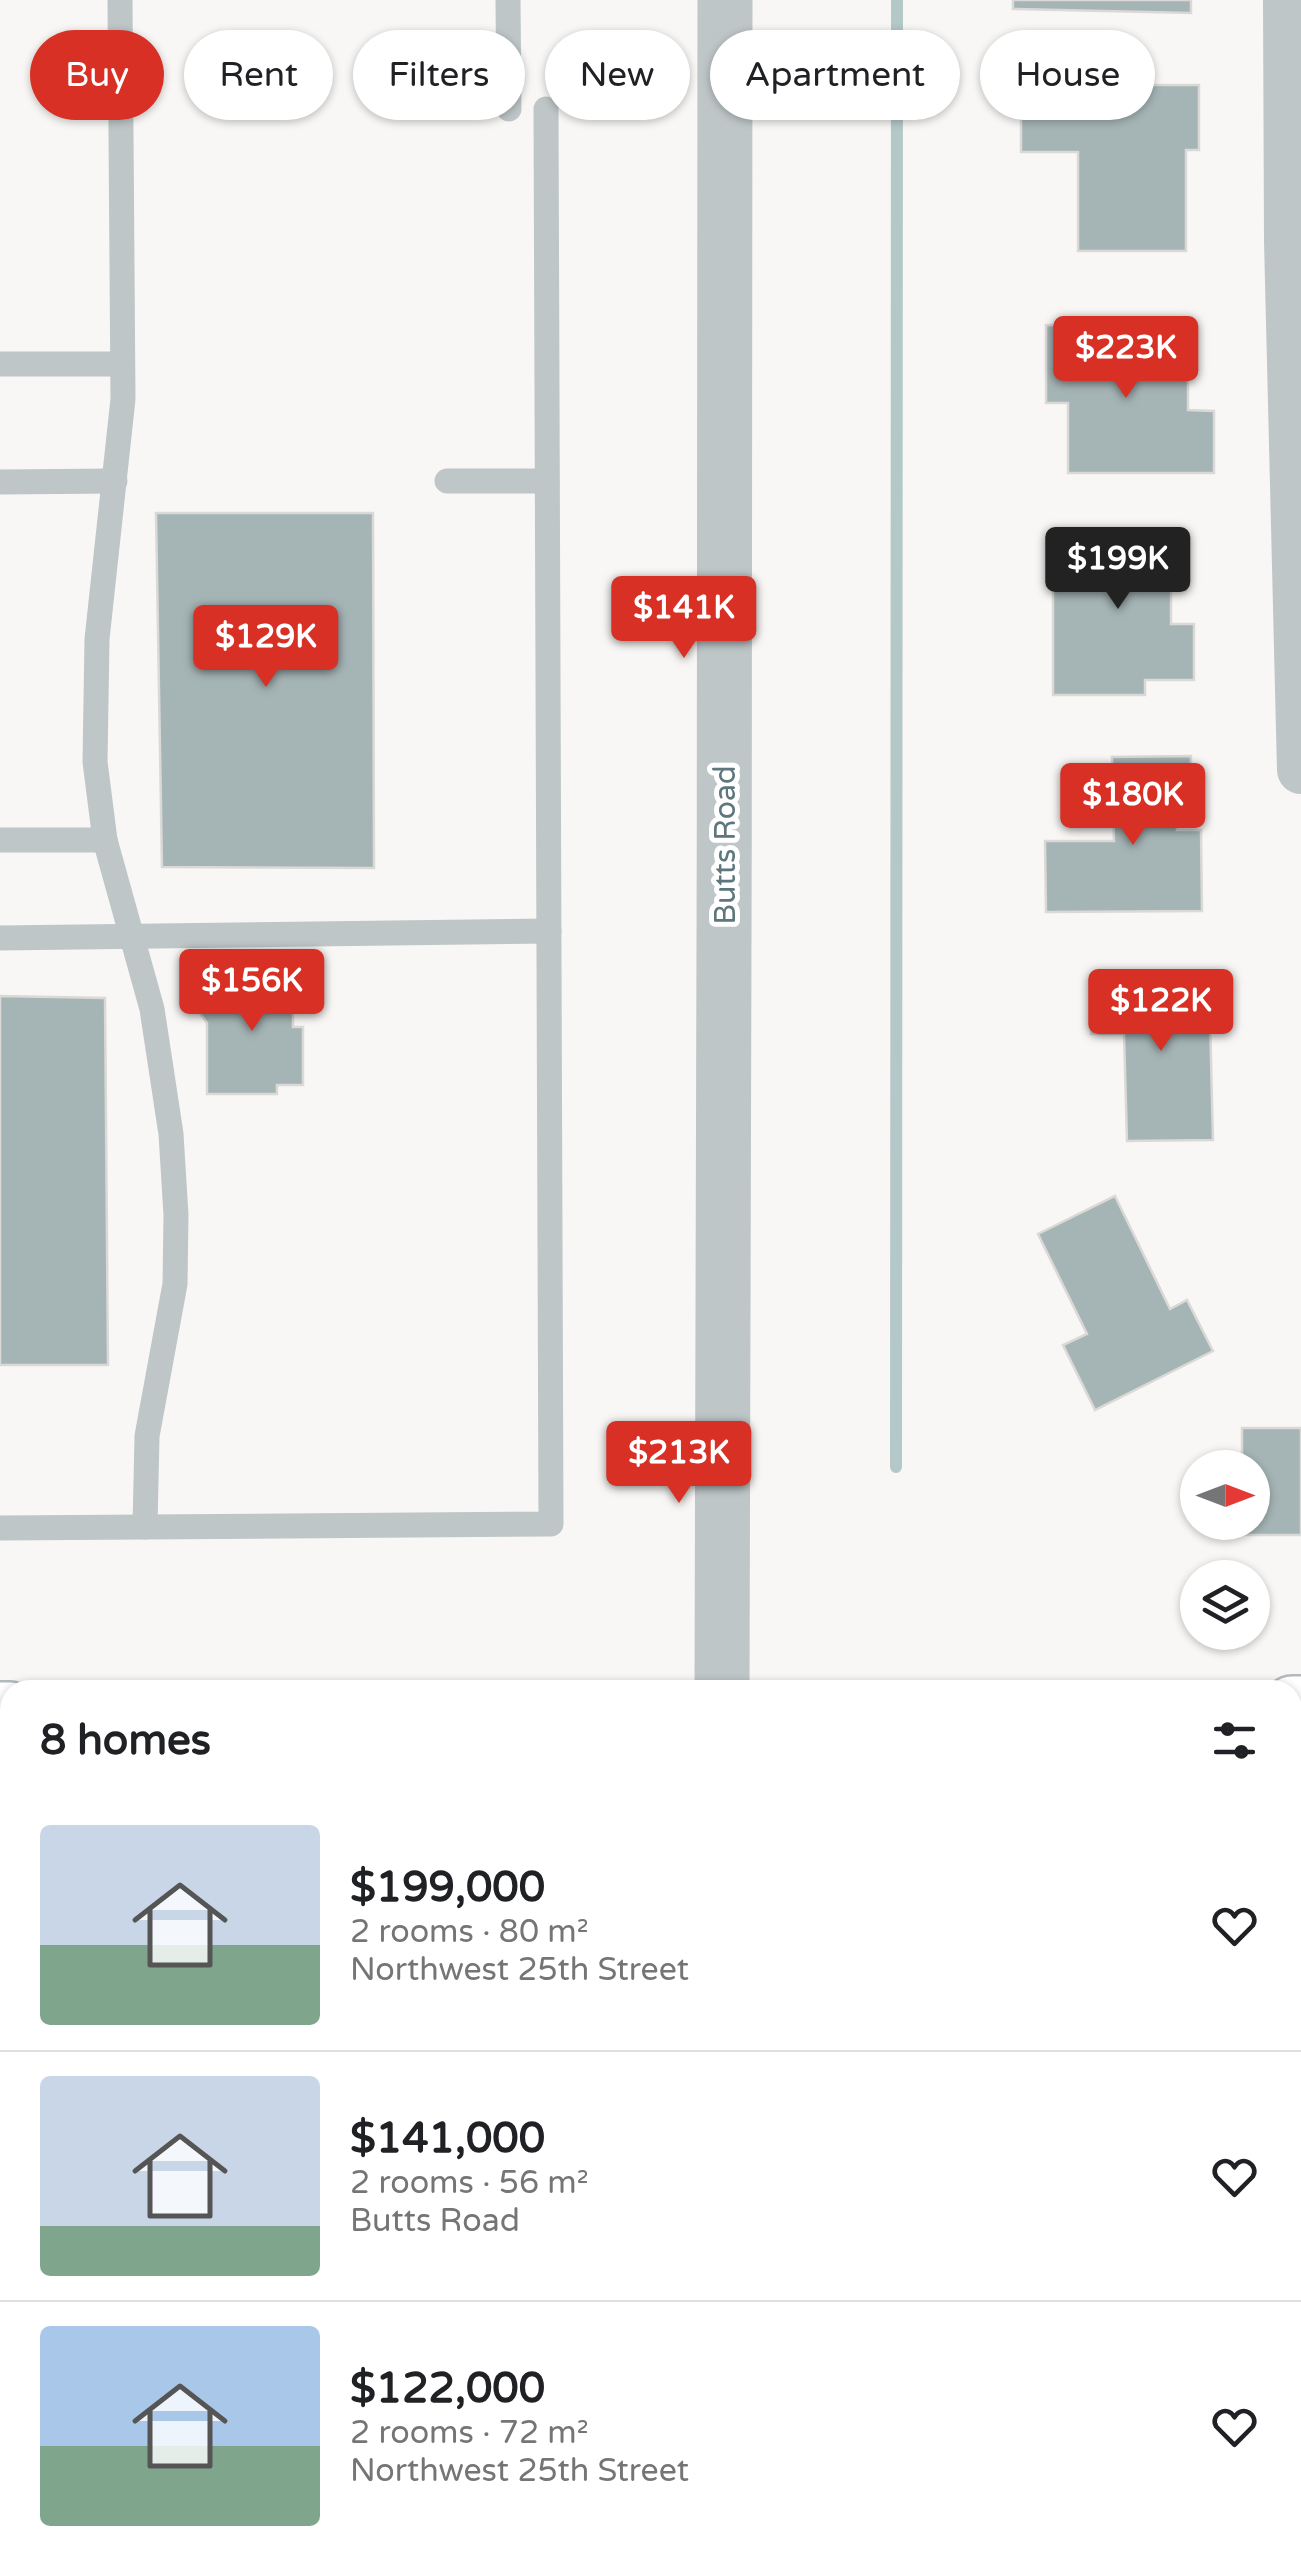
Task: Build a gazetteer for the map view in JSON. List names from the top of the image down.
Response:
{
  "streets": {
    "street": ["Butts Road"]
  },
  "north": "right",
  "page": {
    "chip": [
      "Buy",
      "Rent",
      "Filters",
      "New",
      "Apartment",
      "House"
    ],
    "price": [
      "$223K",
      "$199K",
      "$141K",
      "$129K",
      "$180K",
      "$156K",
      "$122K",
      "$213K"
    ],
    "heading": "8 homes",
    "list": [
      {
        "name": "$199,000",
        "note": "2 rooms · 80 m² · Northwest 25th Street"
      },
      {
        "name": "$141,000",
        "note": "2 rooms · 56 m² · Butts Road"
      },
      {
        "name": "$122,000",
        "note": "2 rooms · 72 m² · Northwest 25th Street"
      }
    ]
  }
}
